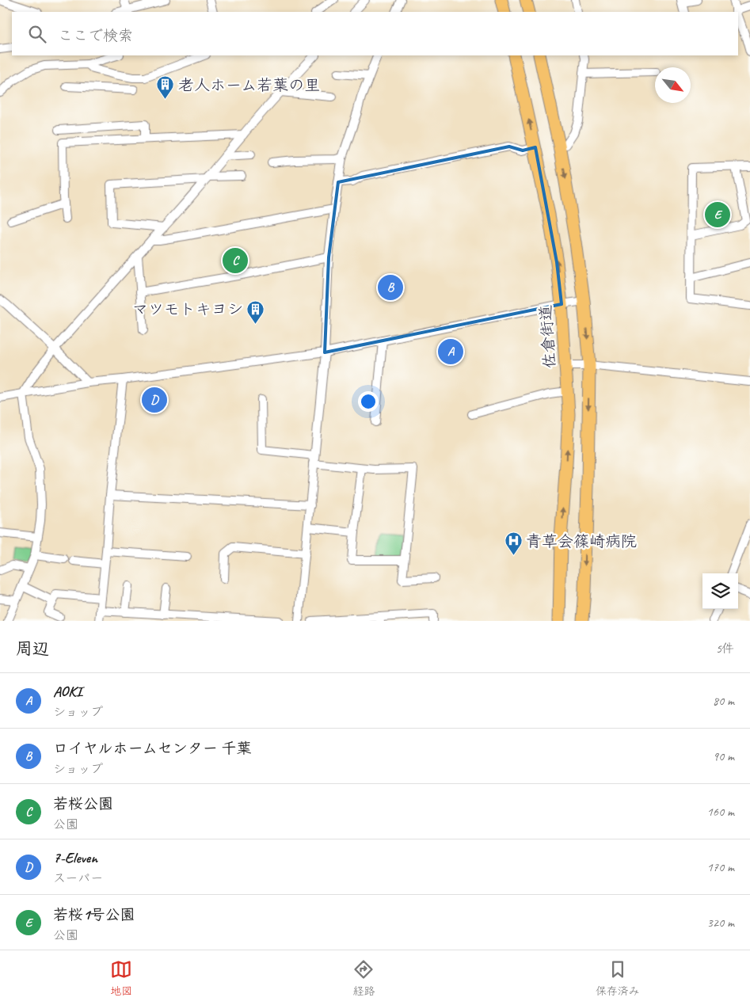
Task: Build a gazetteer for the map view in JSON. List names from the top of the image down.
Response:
{
  "streets": {
    "highway": ["佐倉街道"]
  },
  "places": {
    "building": ["老人ホーム若葉の里", "マツモトキヨシ"],
    "hospital": ["青草会篠崎病院"]
  },
  "north": "bottom right",
  "page": {
    "search": "ここで検索",
    "pins": [
      "E",
      "C",
      "B",
      "A",
      "D"
    ],
    "heading": ["周辺", "5件"],
    "list": [
      {
        "mark": "A",
        "name": "AOKI",
        "note": "ショップ",
        "value": "80 m"
      },
      {
        "mark": "B",
        "name": "ロイヤルホームセンター 千葉",
        "note": "ショップ",
        "value": "90 m"
      },
      {
        "mark": "C",
        "name": "若桜公園",
        "note": "公園",
        "value": "160 m"
      },
      {
        "mark": "D",
        "name": "7-Eleven",
        "note": "スーパー",
        "value": "170 m"
      },
      {
        "mark": "E",
        "name": "若桜1号公園",
        "note": "公園",
        "value": "320 m"
      }
    ],
    "nav": ["地図", "経路", "保存済み"]
  }
}
